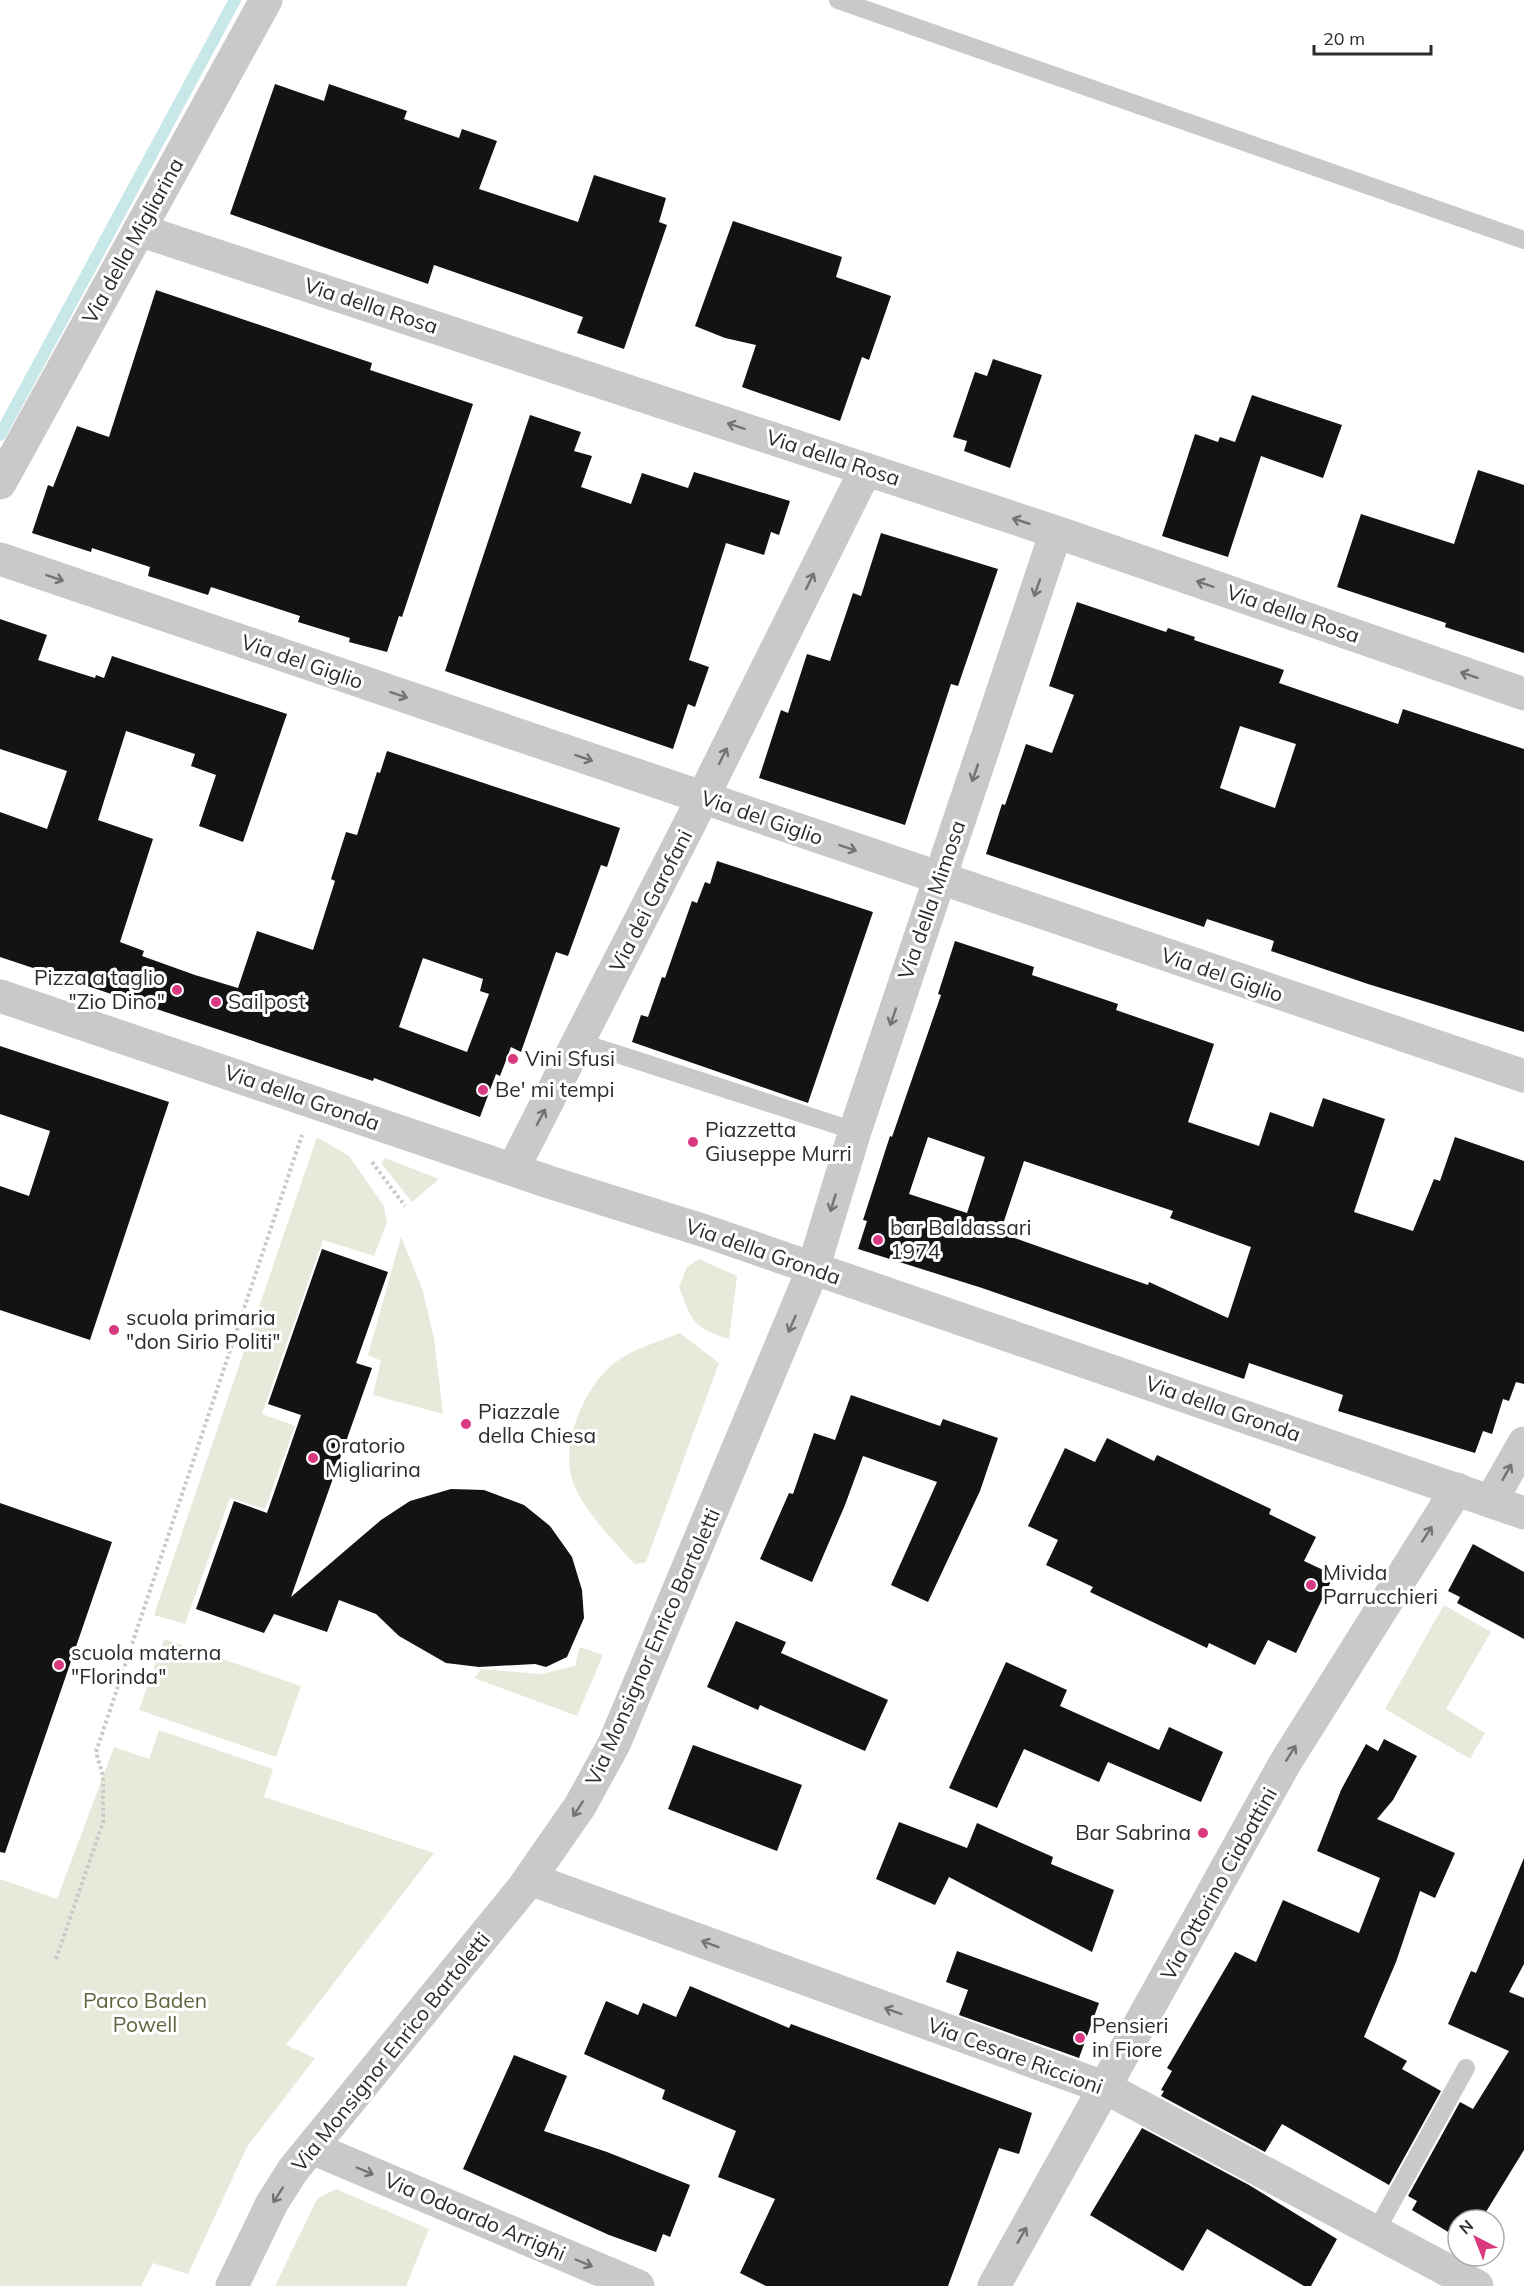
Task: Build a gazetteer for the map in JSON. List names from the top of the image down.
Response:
{
  "streets": {
    "street": [
      "Via della Migliarina",
      "Via della Rosa",
      "Via del Giglio",
      "Via della Mimosa",
      "Via dei Garofani",
      "Via della Gronda",
      "Via Monsignor Enrico Bartoletti",
      "Via Ottorino Ciabattini",
      "Via Cesare Riccioni",
      "Via Odoardo Arrighi"
    ]
  },
  "crossings": [
    ["Via della Migliarina", "Via della Rosa"],
    ["Via della Rosa", "Via della Mimosa"],
    ["Via della Rosa", "Via dei Garofani"],
    ["Via del Giglio", "Via della Mimosa"],
    ["Via del Giglio", "Via dei Garofani"],
    ["Via della Mimosa", "Via della Gronda"],
    ["Via della Mimosa", "Via Monsignor Enrico Bartoletti"],
    ["Via dei Garofani", "Via della Gronda"],
    ["Via della Gronda", "Via Monsignor Enrico Bartoletti"],
    ["Via della Gronda", "Via Ottorino Ciabattini"],
    ["Via Monsignor Enrico Bartoletti", "Via Cesare Riccioni"],
    ["Via Monsignor Enrico Bartoletti", "Via Odoardo Arrighi"],
    ["Via Ottorino Ciabattini", "Via Cesare Riccioni"]
  ],
  "one_way": [
    "Via della Rosa",
    "Via del Giglio",
    "Via della Mimosa",
    "Via dei Garofani",
    "Via Monsignor Enrico Bartoletti",
    "Via Ottorino Ciabattini",
    "Via Cesare Riccioni",
    "Via Odoardo Arrighi"
  ],
  "parks": ["Parco Baden Powell"],
  "places": [
    "Pizza a taglio \"Zio Dino\"",
    "Sailpost",
    "Vini Sfusi",
    "Be' mi tempi",
    "Piazzetta Giuseppe Murri",
    "bar Baldassari 1974",
    "scuola primaria \"don Sirio Politi\"",
    "Piazzale della Chiesa",
    "Oratorio Migliarina",
    "Mivida Parrucchieri",
    "scuola materna \"Florinda\"",
    "Bar Sabrina",
    "Pensieri in Fiore"
  ],
  "scale_bar": "20 m",
  "north": "top left"
}
